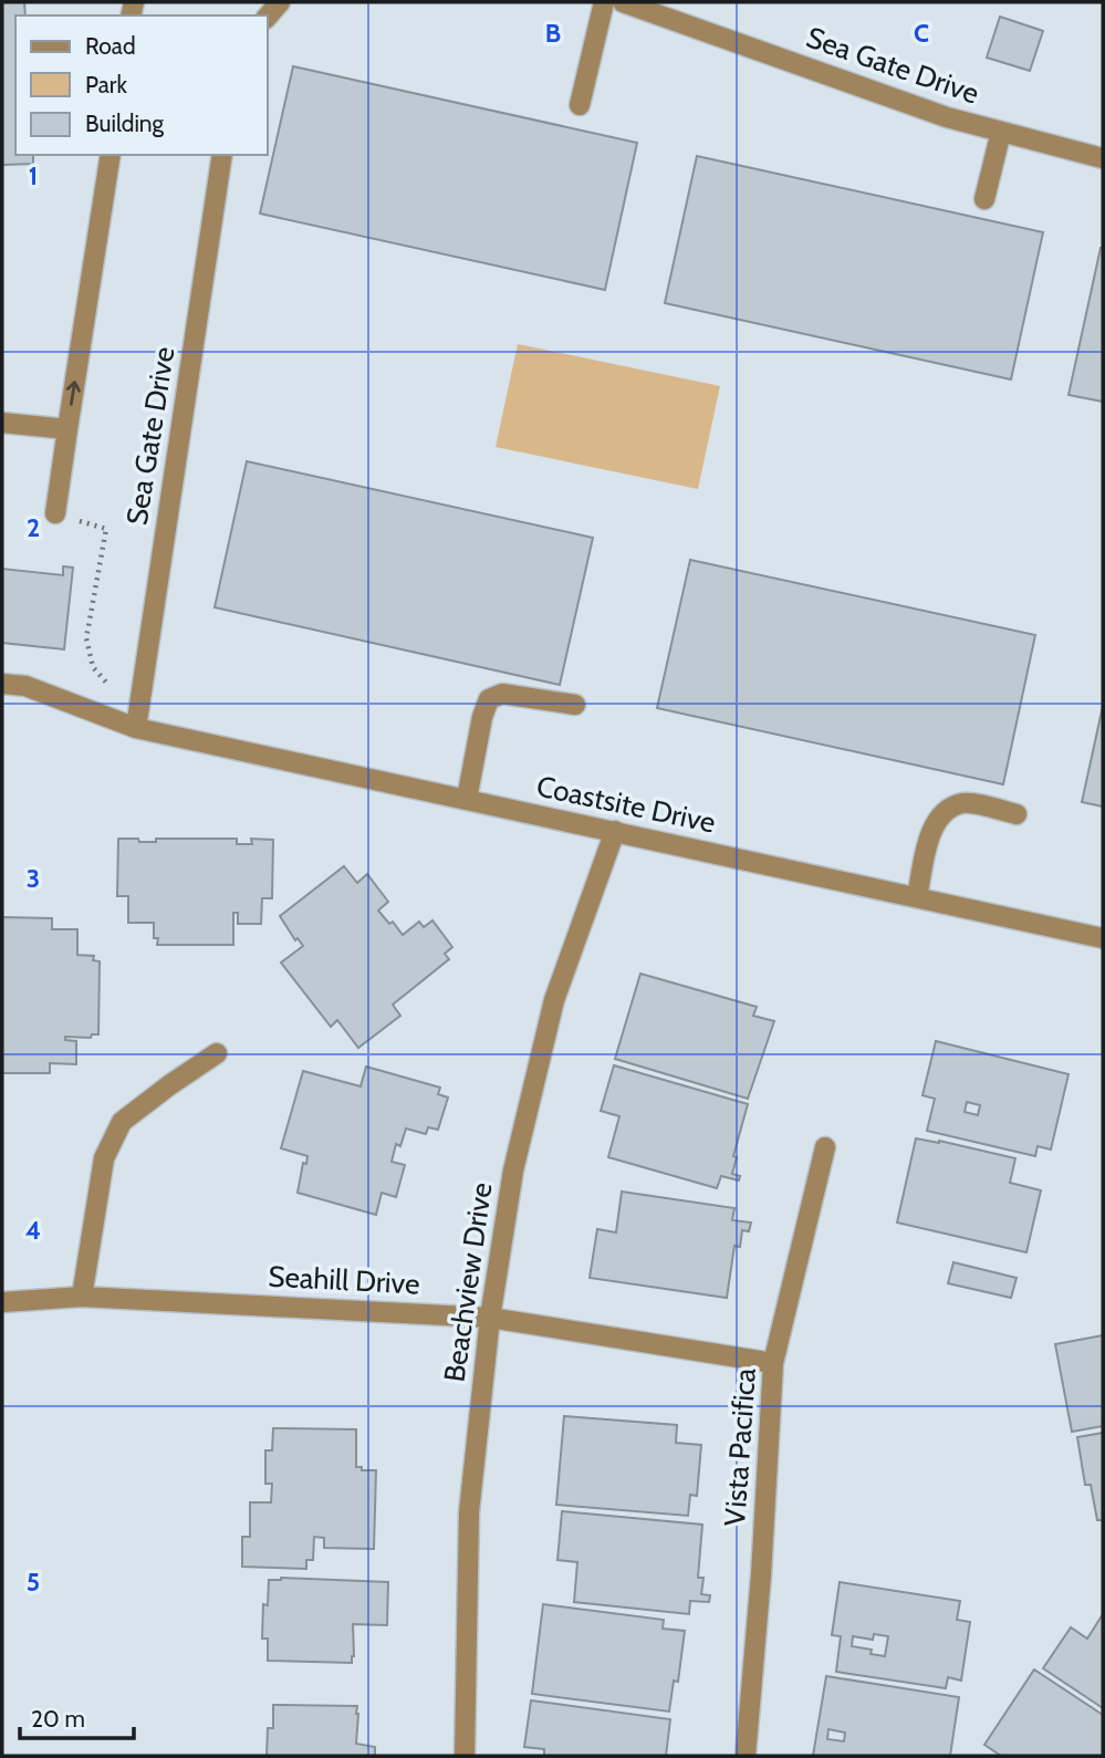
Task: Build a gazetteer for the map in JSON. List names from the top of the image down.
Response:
{
  "streets": {
    "street": [
      "Sea Gate Drive",
      "Coastsite Drive",
      "Seahill Drive",
      "Beachview Drive",
      "Vista Pacifica"
    ]
  },
  "crossings": [
    ["Sea Gate Drive", "Coastsite Drive"],
    ["Coastsite Drive", "Beachview Drive"],
    ["Seahill Drive", "Beachview Drive"],
    ["Seahill Drive", "Vista Pacifica"]
  ],
  "legend": ["Road", "Park", "Building"],
  "scale_bar": "20 m",
  "grid": {
    "columns": ["B", "C"],
    "rows": [
      "1",
      "2",
      "3",
      "4",
      "5"
    ]
  }
}
